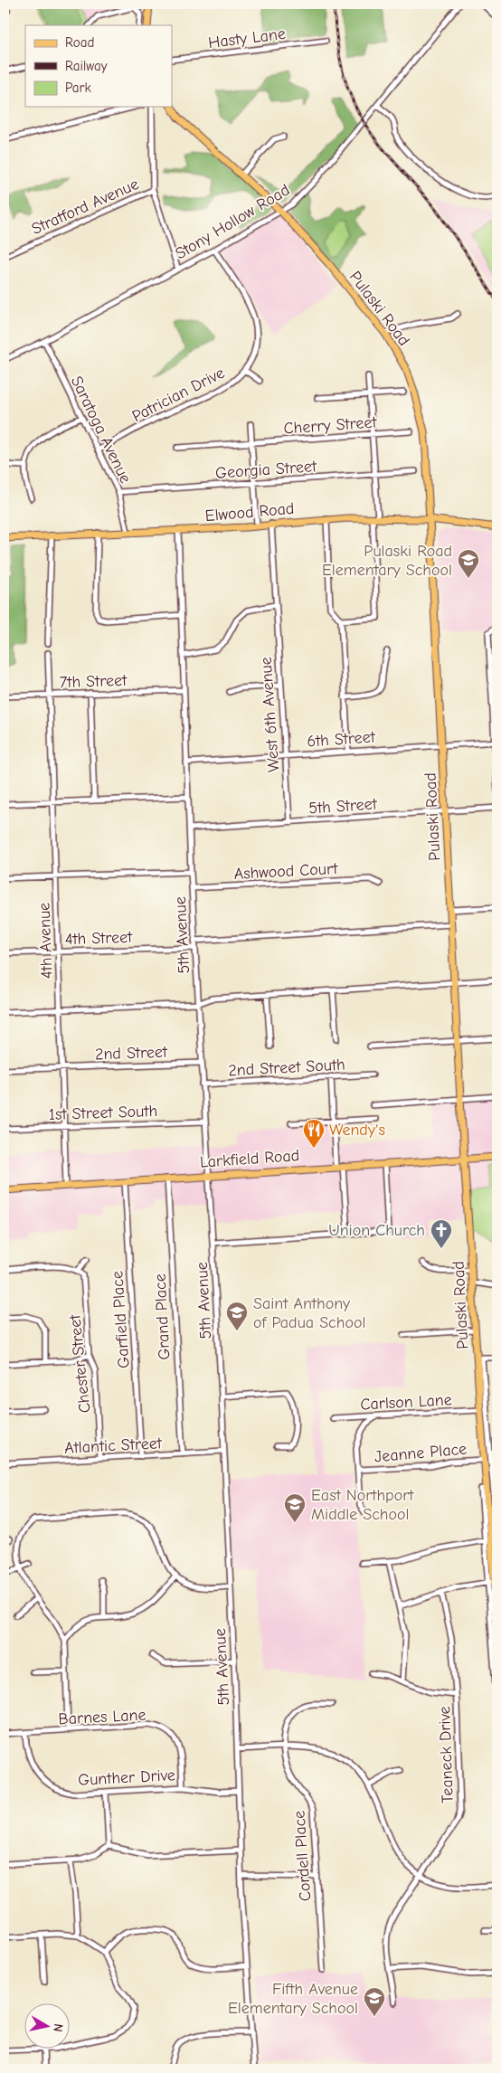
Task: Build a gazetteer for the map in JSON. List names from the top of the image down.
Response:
{
  "streets": {
    "main road": ["Pulaski Road", "Elwood Road", "Larkfield Road"],
    "street": [
      "Hasty Lane",
      "Stratford Avenue",
      "Stony Hollow Road",
      "Patrician Drive",
      "Cherry Street",
      "Saratoga Avenue",
      "Georgia Street",
      "7th Street",
      "West 6th Avenue",
      "6th Street",
      "5th Street",
      "Ashwood Court",
      "5th Avenue",
      "4th Street",
      "4th Avenue",
      "2nd Street",
      "2nd Street South",
      "1st Street South",
      "Grand Place",
      "Garfield Place",
      "Chester Street",
      "Carlson Lane",
      "Atlantic Street",
      "Jeanne Place",
      "Barnes Lane",
      "Teaneck Drive",
      "Gunther Drive",
      "Cordell Place"
    ]
  },
  "crossings": [
    ["Stony Hollow Road", "Pulaski Road"],
    ["Stony Hollow Road", "Patrician Drive"],
    ["Stony Hollow Road", "Saratoga Avenue"],
    ["Pulaski Road", "Elwood Road"],
    ["Pulaski Road", "6th Street"],
    ["Pulaski Road", "5th Street"],
    ["Pulaski Road", "Larkfield Road"],
    ["Pulaski Road", "Carlson Lane"],
    ["Pulaski Road", "Jeanne Place"],
    ["Patrician Drive", "Saratoga Avenue"],
    ["Saratoga Avenue", "Georgia Street"],
    ["Saratoga Avenue", "Elwood Road"],
    ["Elwood Road", "West 6th Avenue"],
    ["Elwood Road", "5th Avenue"],
    ["7th Street", "5th Avenue"],
    ["7th Street", "4th Avenue"],
    ["West 6th Avenue", "6th Street"],
    ["West 6th Avenue", "5th Street"],
    ["6th Street", "5th Avenue"],
    ["5th Street", "5th Avenue"],
    ["Ashwood Court", "5th Avenue"],
    ["5th Avenue", "4th Street"],
    ["5th Avenue", "2nd Street"],
    ["5th Avenue", "2nd Street South"],
    ["5th Avenue", "1st Street South"],
    ["5th Avenue", "Larkfield Road"],
    ["5th Avenue", "Atlantic Street"],
    ["5th Avenue", "Gunther Drive"],
    ["4th Street", "4th Avenue"],
    ["4th Avenue", "2nd Street"],
    ["4th Avenue", "1st Street South"],
    ["4th Avenue", "Larkfield Road"],
    ["Larkfield Road", "Grand Place"],
    ["Larkfield Road", "Garfield Place"],
    ["Grand Place", "Atlantic Street"],
    ["Garfield Place", "Atlantic Street"],
    ["Chester Street", "Atlantic Street"],
    ["Barnes Lane", "Gunther Drive"]
  ],
  "places": {
    "school or university": [
      "Pulaski Road Elementary School",
      "Saint Anthony of Padua School",
      "East Northport Middle School",
      "Fifth Avenue Elementary School"
    ],
    "restaurant": ["Wendy's"],
    "church": ["Union Church"]
  },
  "legend": ["Road", "Railway", "Park"],
  "north": "right"
}
